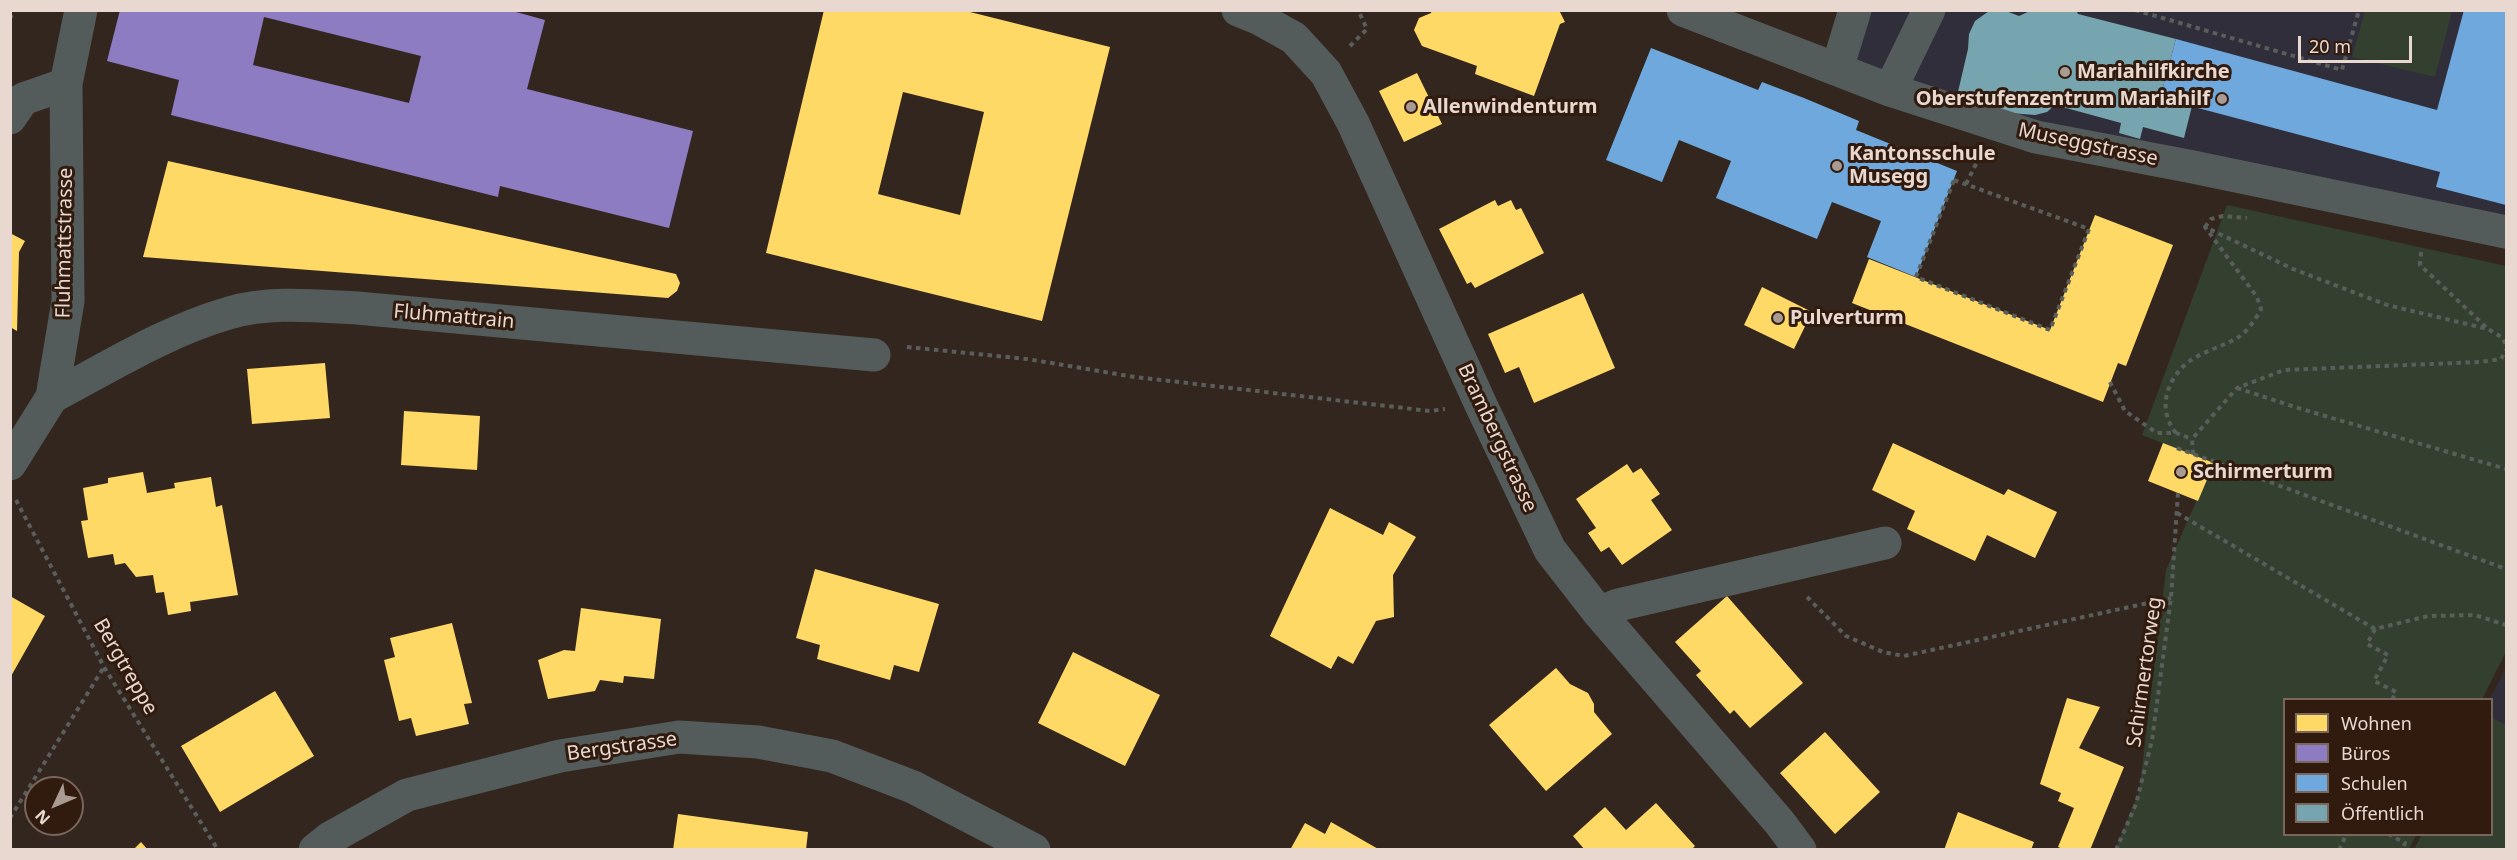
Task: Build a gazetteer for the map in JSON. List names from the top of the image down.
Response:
{
  "streets": {
    "street": [
      "Museggstrasse",
      "Fluhmattstrasse",
      "Fluhmattrain",
      "Brambergstrasse",
      "Bergstrasse"
    ],
    "path": ["Bergtreppe", "Schirmertorweg"]
  },
  "crossings": [
    ["Fluhmattstrasse", "Fluhmattrain"],
    ["Fluhmattstrasse", "Bergtreppe"]
  ],
  "places": [
    "Mariahilfkirche",
    "Oberstufenzentrum Mariahilf",
    "Allenwindenturm",
    "Kantonsschule Musegg",
    "Pulverturm",
    "Schirmerturm"
  ],
  "legend": [
    "Wohnen",
    "Büros",
    "Schulen",
    "Öffentlich"
  ],
  "scale_bar": "20 m",
  "north": "bottom left"
}
